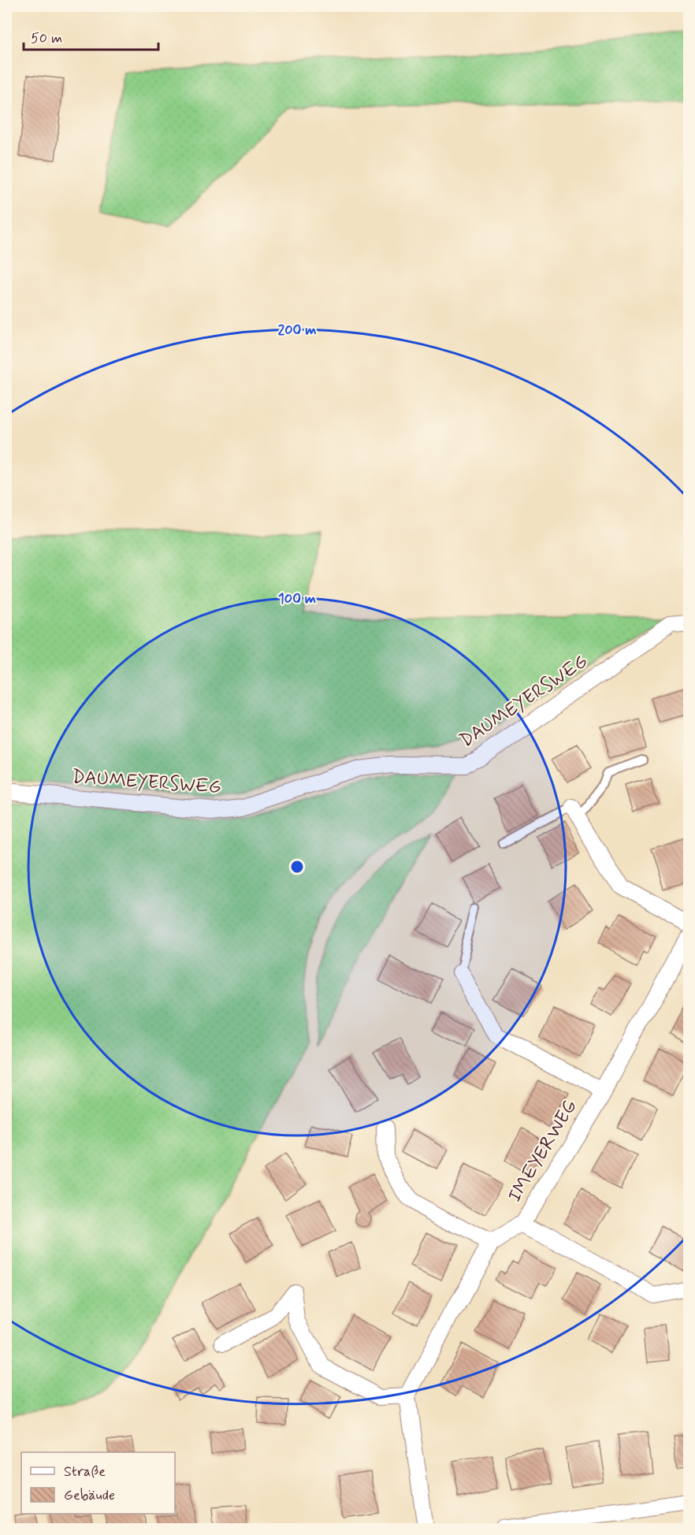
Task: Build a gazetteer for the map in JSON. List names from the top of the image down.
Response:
{
  "streets": {
    "street": ["DAUMEYERSWEG", "IMEYERWEG"]
  },
  "legend": ["Straße", "Gebäude"],
  "scale_bar": "50 m",
  "rings": ["200 m", "100 m"]
}
